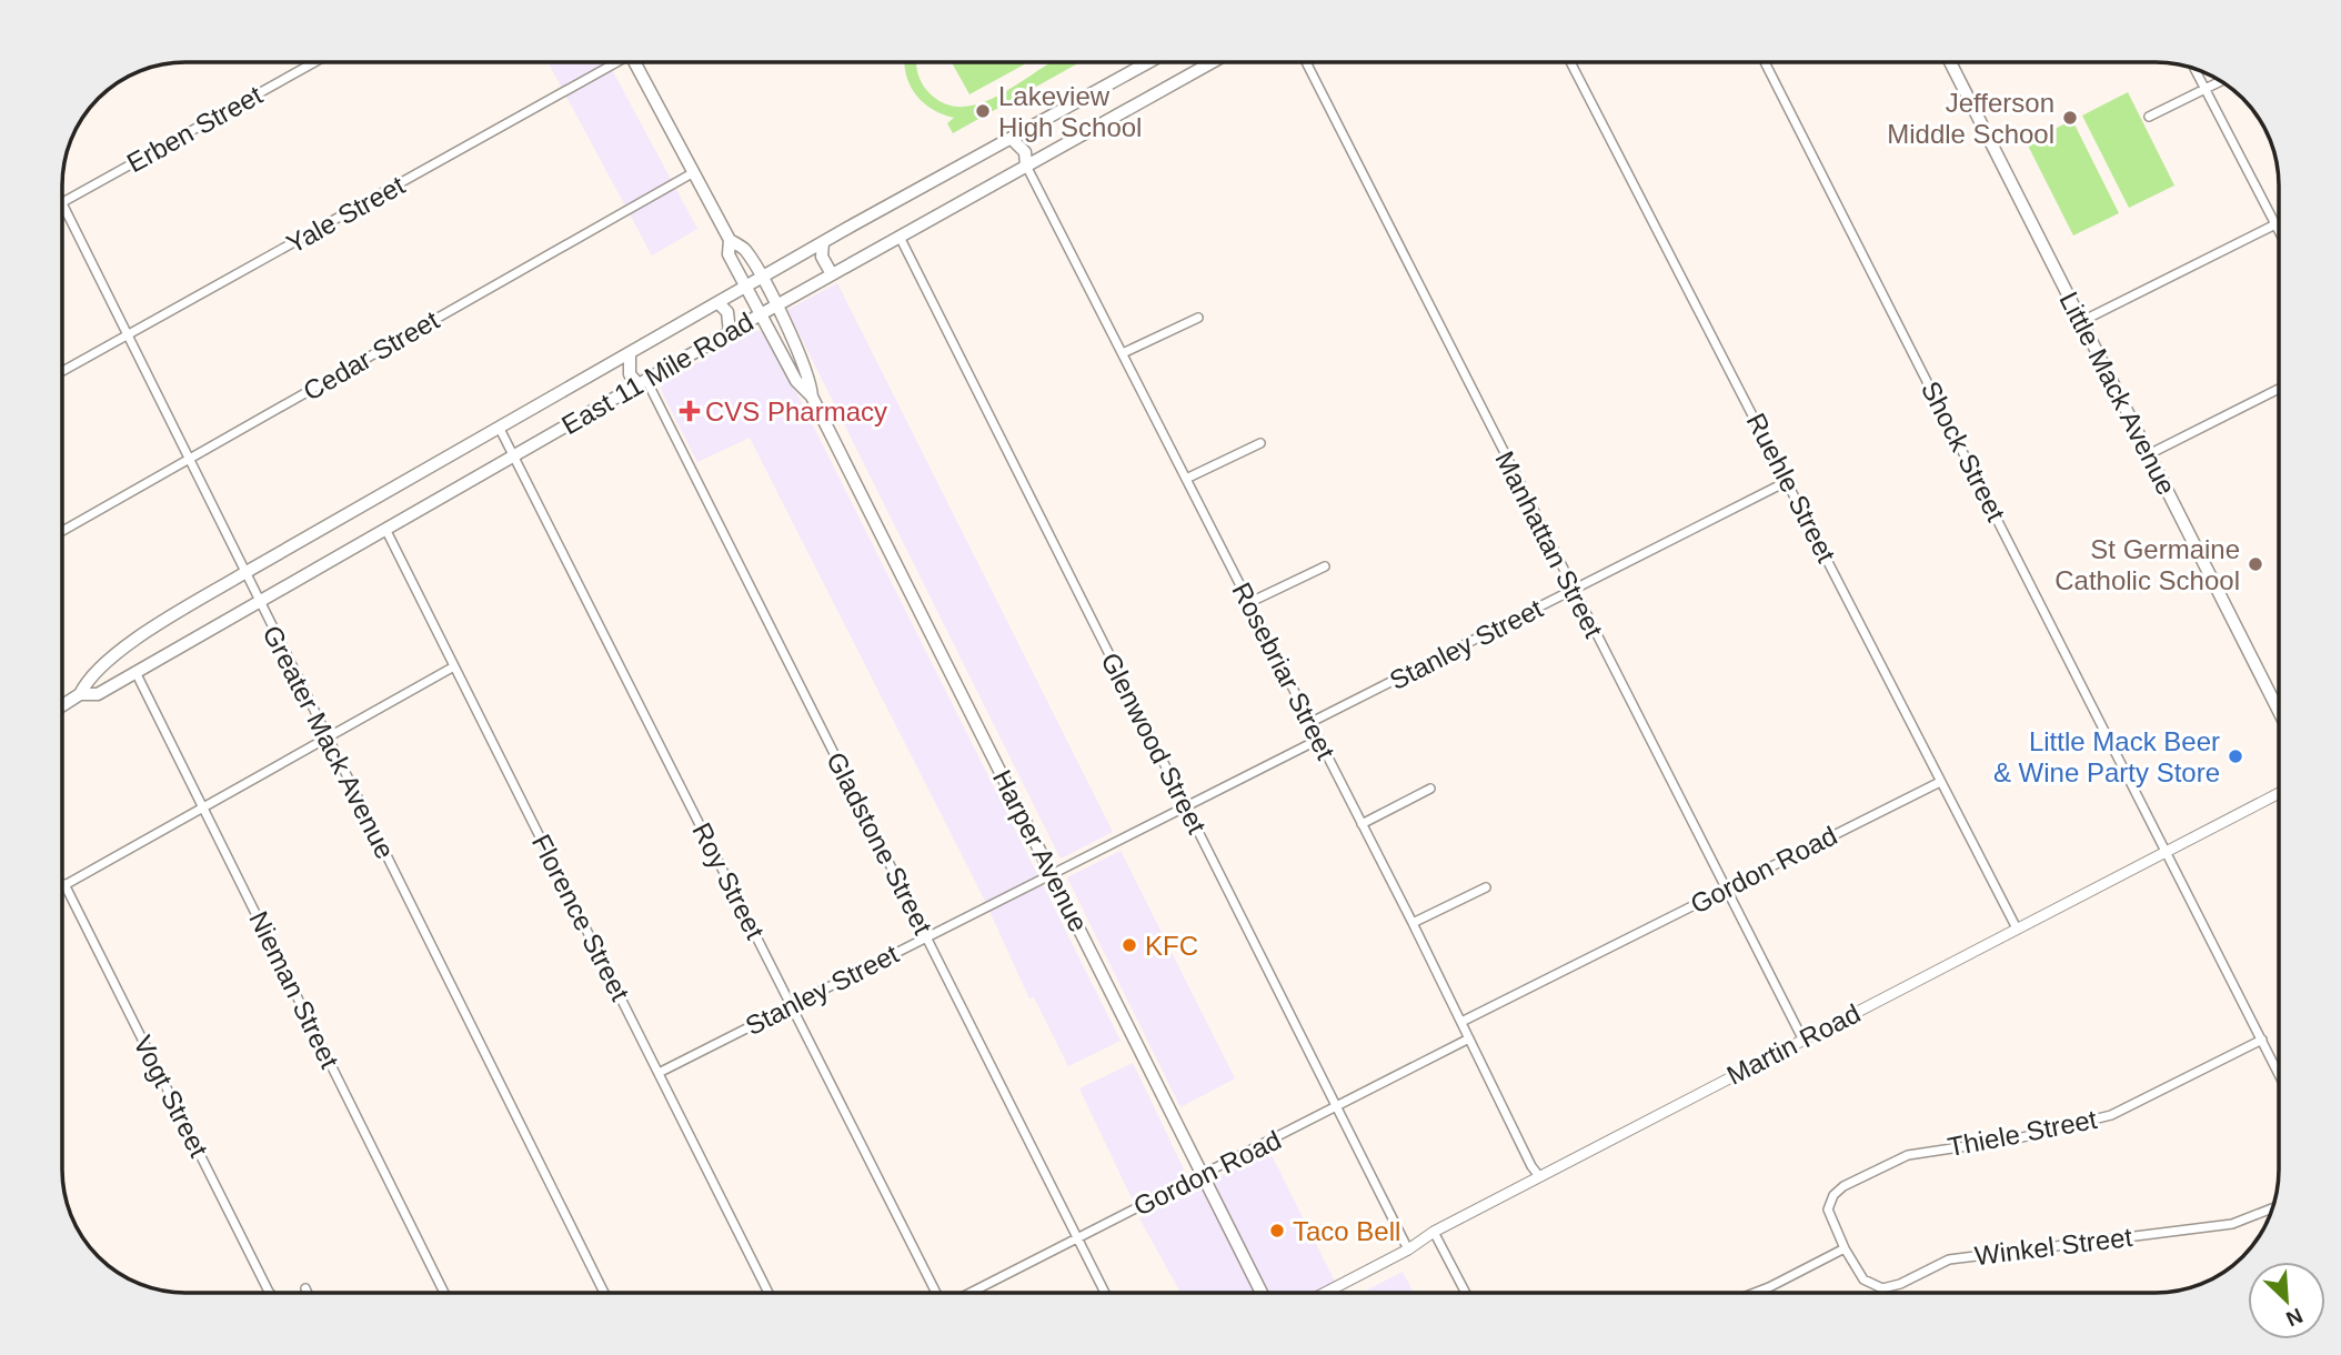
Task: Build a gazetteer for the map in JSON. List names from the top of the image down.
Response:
{
  "streets": {
    "main road": ["East 11 Mile Road", "Little Mack Avenue", "Harper Avenue"],
    "street": [
      "Erben Street",
      "Yale Street",
      "Cedar Street",
      "Shock Street",
      "Ruehle Street",
      "Manhattan Street",
      "Stanley Street",
      "Rosebriar Street",
      "Greater Mack Avenue",
      "Glenwood Street",
      "Gladstone Street",
      "Gordon Road",
      "Roy Street",
      "Florence Street",
      "Nieman Street",
      "Martin Road",
      "Vogt Street",
      "Thiele Street",
      "Winkel Street"
    ]
  },
  "crossings": [
    ["Yale Street", "Greater Mack Avenue"],
    ["Cedar Street", "Greater Mack Avenue"],
    ["Cedar Street", "Harper Avenue"],
    ["East 11 Mile Road", "Rosebriar Street"],
    ["East 11 Mile Road", "Greater Mack Avenue"],
    ["East 11 Mile Road", "Glenwood Street"],
    ["East 11 Mile Road", "Gladstone Street"],
    ["East 11 Mile Road", "Harper Avenue"],
    ["East 11 Mile Road", "Roy Street"],
    ["East 11 Mile Road", "Florence Street"],
    ["East 11 Mile Road", "Nieman Street"],
    ["Shock Street", "Martin Road"],
    ["Shock Street", "Thiele Street"],
    ["Ruehle Street", "Stanley Street"],
    ["Ruehle Street", "Gordon Road"],
    ["Ruehle Street", "Martin Road"],
    ["Manhattan Street", "Stanley Street"],
    ["Manhattan Street", "Gordon Road"],
    ["Manhattan Street", "Martin Road"],
    ["Stanley Street", "Rosebriar Street"],
    ["Stanley Street", "Glenwood Street"],
    ["Stanley Street", "Gladstone Street"],
    ["Stanley Street", "Harper Avenue"],
    ["Stanley Street", "Roy Street"],
    ["Stanley Street", "Florence Street"],
    ["Rosebriar Street", "Gordon Road"],
    ["Rosebriar Street", "Martin Road"],
    ["Glenwood Street", "Gordon Road"],
    ["Glenwood Street", "Martin Road"],
    ["Gladstone Street", "Gordon Road"],
    ["Harper Avenue", "Gordon Road"],
    ["Thiele Street", "Winkel Street"]
  ],
  "places": {
    "other": [
      "Lakeview High School",
      "Jefferson Middle School",
      "St Germaine Catholic School",
      "Little Mack Beer & Wine Party Store",
      "KFC",
      "Taco Bell"
    ],
    "health": ["CVS Pharmacy"]
  },
  "north": "bottom right"
}
